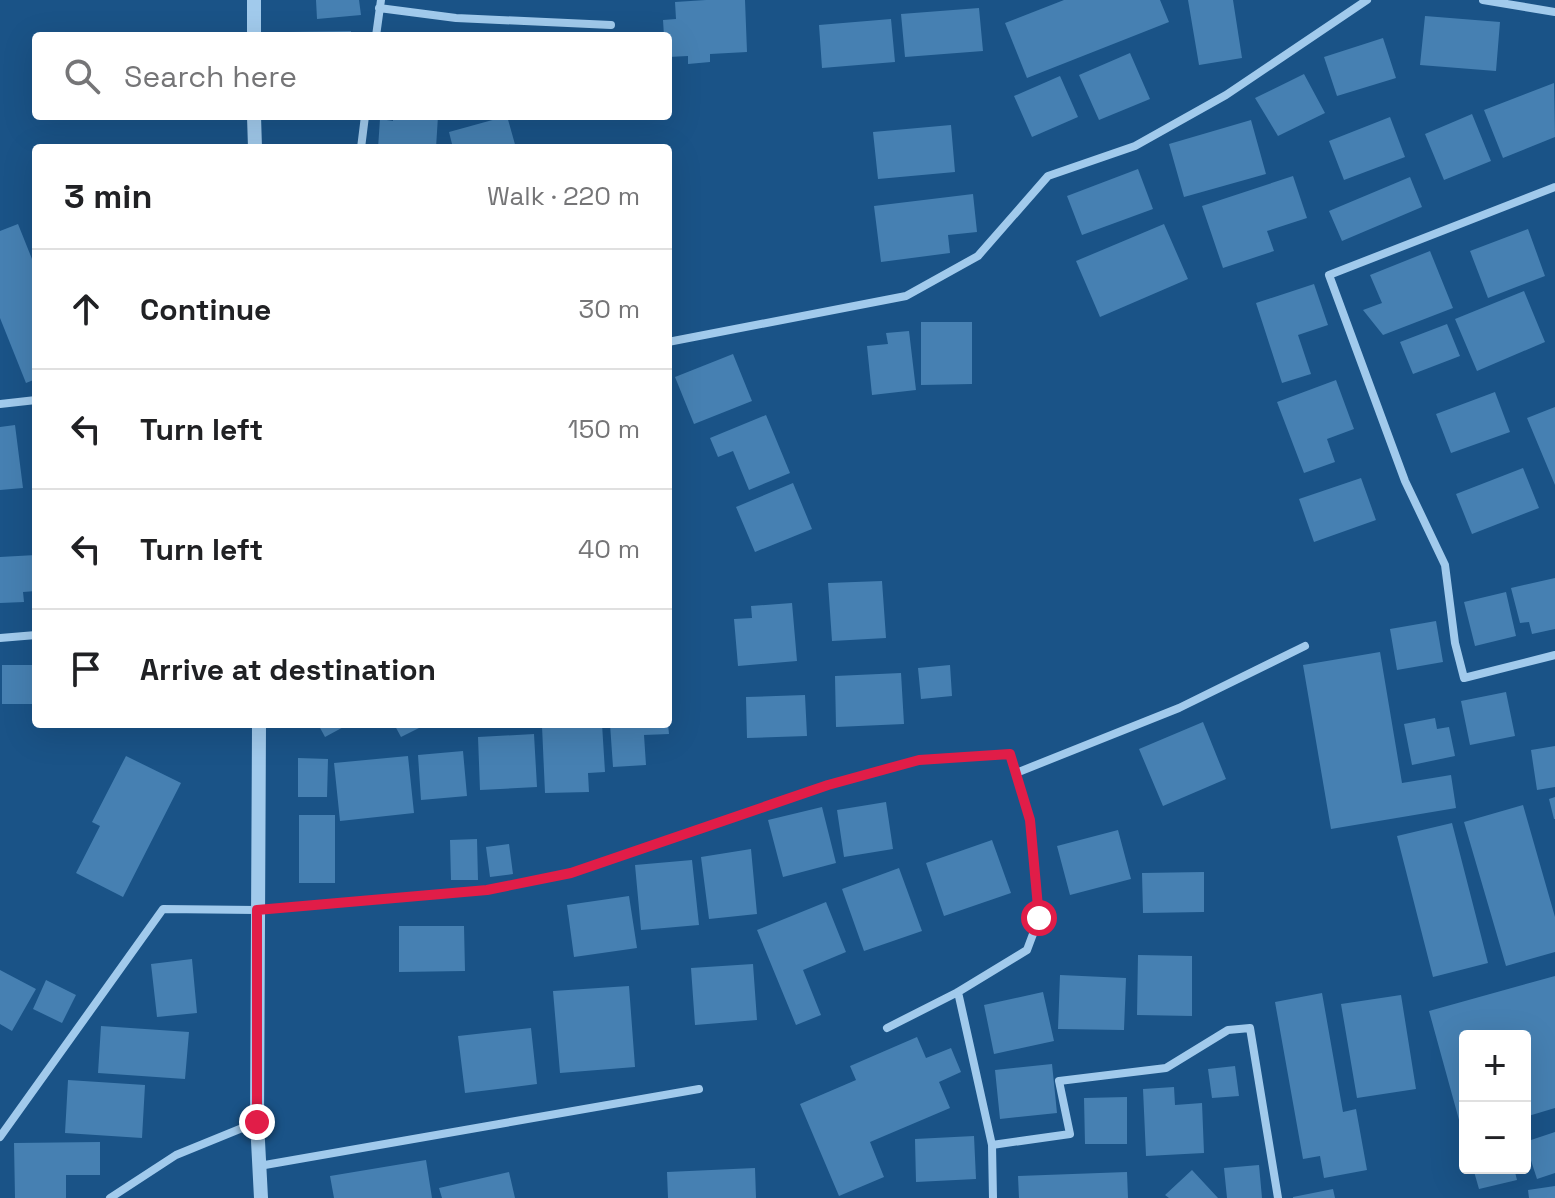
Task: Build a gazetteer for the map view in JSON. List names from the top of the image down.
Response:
{
  "page": {
    "search": "Search here",
    "heading": ["3 min", "Walk · 220 m"],
    "list": [
      ["Continue", "30 m"],
      ["Turn left", "150 m"],
      ["Turn left", "40 m"],
      "Arrive at destination"
    ],
    "map_buttons": ["+", "−"]
  }
}
